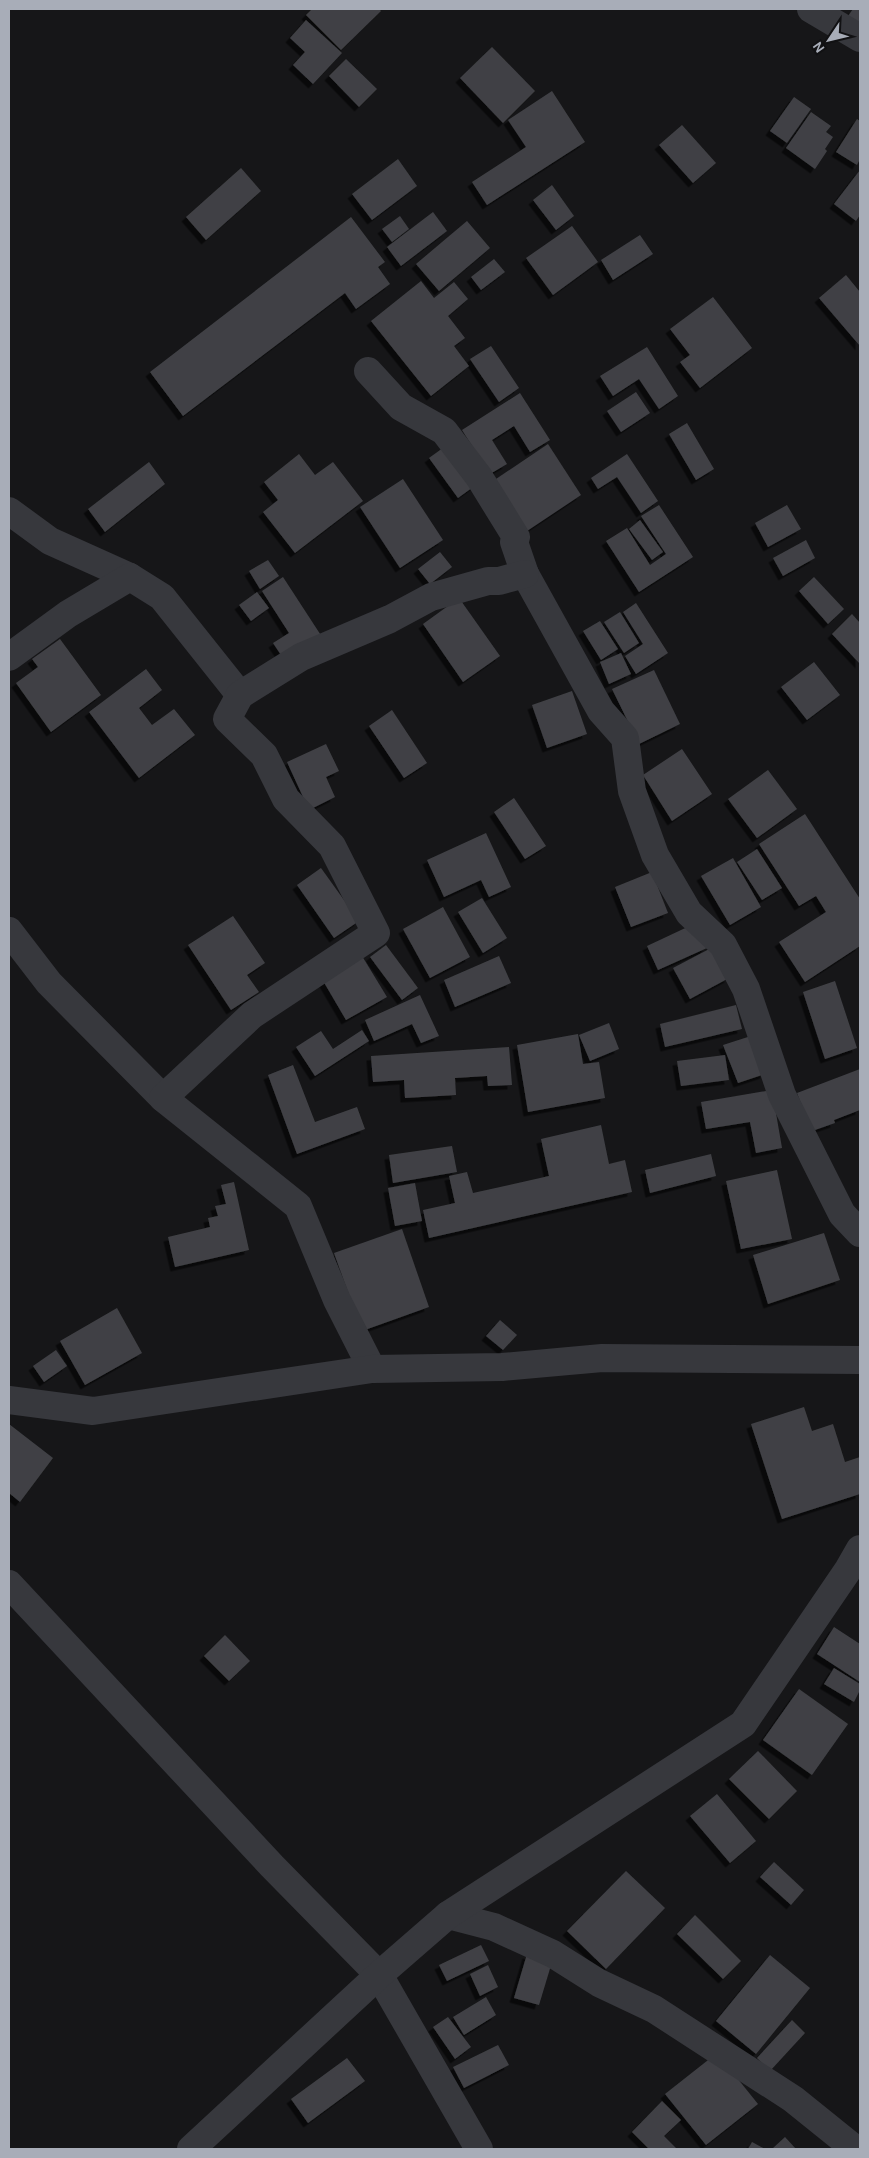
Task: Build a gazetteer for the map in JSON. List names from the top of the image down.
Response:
{
  "north": "bottom left"
}
